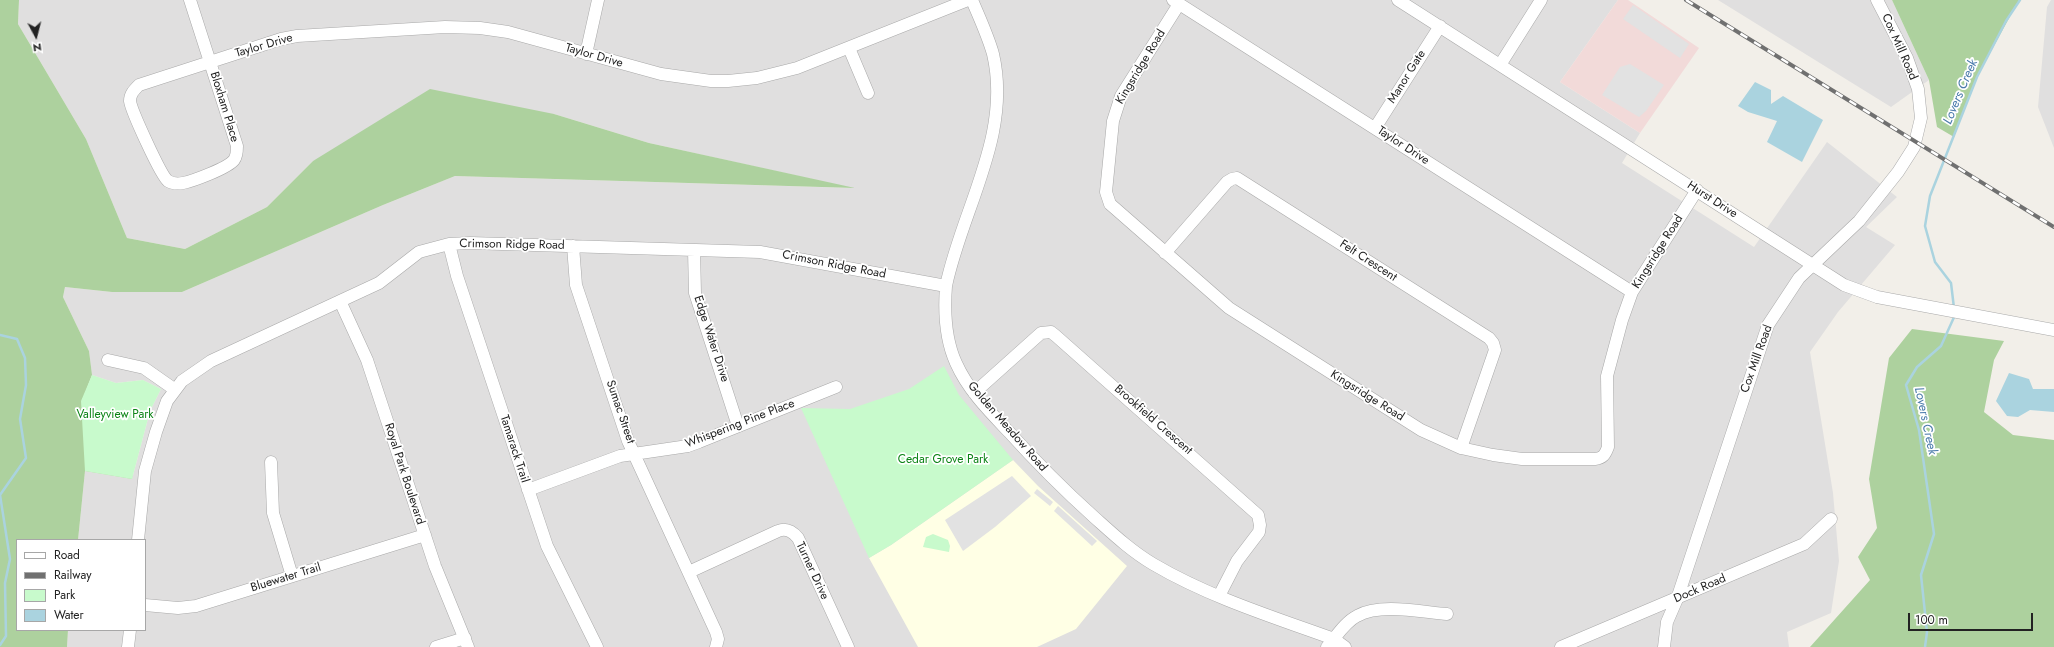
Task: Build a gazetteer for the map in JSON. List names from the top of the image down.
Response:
{
  "streets": {
    "street": [
      "Taylor Drive",
      "Cox Mill Road",
      "Kingsridge Road",
      "Manor Gate",
      "Bloxham Place",
      "Hurst Drive",
      "Crimson Ridge Road",
      "Felt Crescent",
      "Edge Water Drive",
      "Sumac Street",
      "Brookfield Crescent",
      "Whispering Pine Place",
      "Golden Meadow Road",
      "Tamarack Trail",
      "Royal Park Boulevard",
      "Turner Drive",
      "Bluewater Trail",
      "Dock Road"
    ]
  },
  "crossings": [
    ["Taylor Drive", "Kingsridge Road"],
    ["Taylor Drive", "Manor Gate"],
    ["Taylor Drive", "Bloxham Place"],
    ["Cox Mill Road", "Hurst Drive"],
    ["Cox Mill Road", "Dock Road"],
    ["Kingsridge Road", "Hurst Drive"],
    ["Kingsridge Road", "Felt Crescent"],
    ["Manor Gate", "Hurst Drive"],
    ["Crimson Ridge Road", "Edge Water Drive"],
    ["Crimson Ridge Road", "Sumac Street"],
    ["Crimson Ridge Road", "Golden Meadow Road"],
    ["Crimson Ridge Road", "Tamarack Trail"],
    ["Crimson Ridge Road", "Royal Park Boulevard"],
    ["Edge Water Drive", "Whispering Pine Place"],
    ["Sumac Street", "Whispering Pine Place"],
    ["Sumac Street", "Turner Drive"],
    ["Brookfield Crescent", "Golden Meadow Road"],
    ["Whispering Pine Place", "Tamarack Trail"],
    ["Royal Park Boulevard", "Bluewater Trail"]
  ],
  "water": ["Lovers Creek"],
  "parks": ["Valleyview Park", "Cedar Grove Park"],
  "legend": [
    "Road",
    "Railway",
    "Park",
    "Water"
  ],
  "scale_bar": "100 m",
  "north": "bottom"
}
